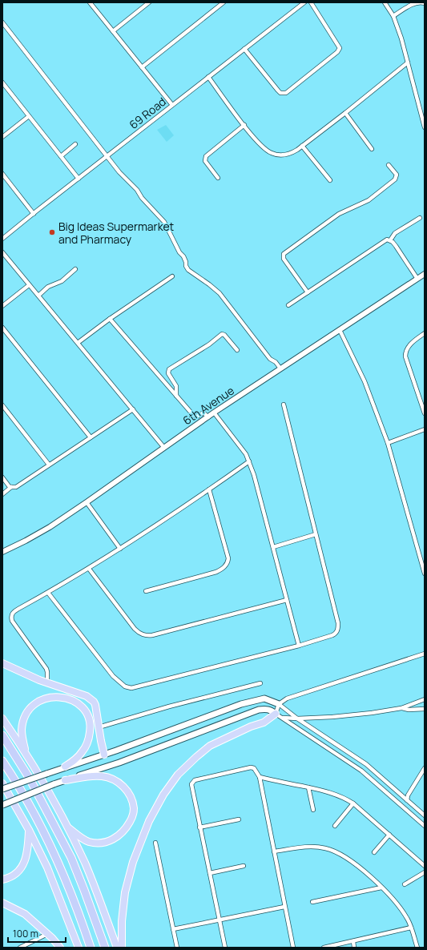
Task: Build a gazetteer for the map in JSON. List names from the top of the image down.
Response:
{
  "streets": {
    "street": ["69 Road", "6th Avenue"]
  },
  "places": ["Big Ideas Supermarket and Pharmacy"],
  "scale_bar": "100 m"
}
